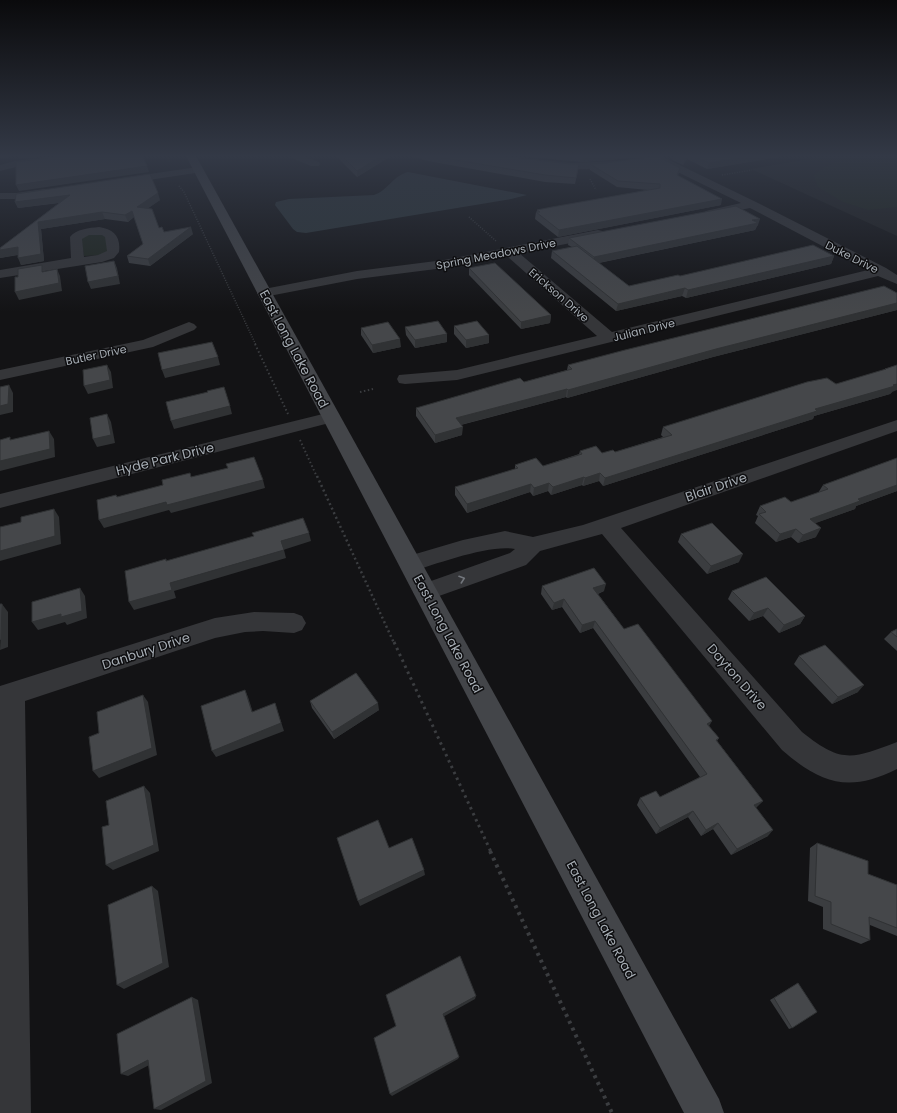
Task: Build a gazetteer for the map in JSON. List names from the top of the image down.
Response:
{
  "streets": {
    "main road": ["East Long Lake Road"],
    "street": [
      "Spring Meadows Drive",
      "Duke Drive",
      "Erickson Drive",
      "Julian Drive",
      "Butler Drive",
      "Hyde Park Drive",
      "Blair Drive",
      "Danbury Drive",
      "Dayton Drive"
    ]
  },
  "crossings": [
    ["Spring Meadows Drive", "Erickson Drive"],
    ["Spring Meadows Drive", "East Long Lake Road"],
    ["Duke Drive", "Julian Drive"],
    ["Erickson Drive", "Julian Drive"],
    ["East Long Lake Road", "Hyde Park Drive"],
    ["East Long Lake Road", "Blair Drive"],
    ["Blair Drive", "Dayton Drive"]
  ]
}
